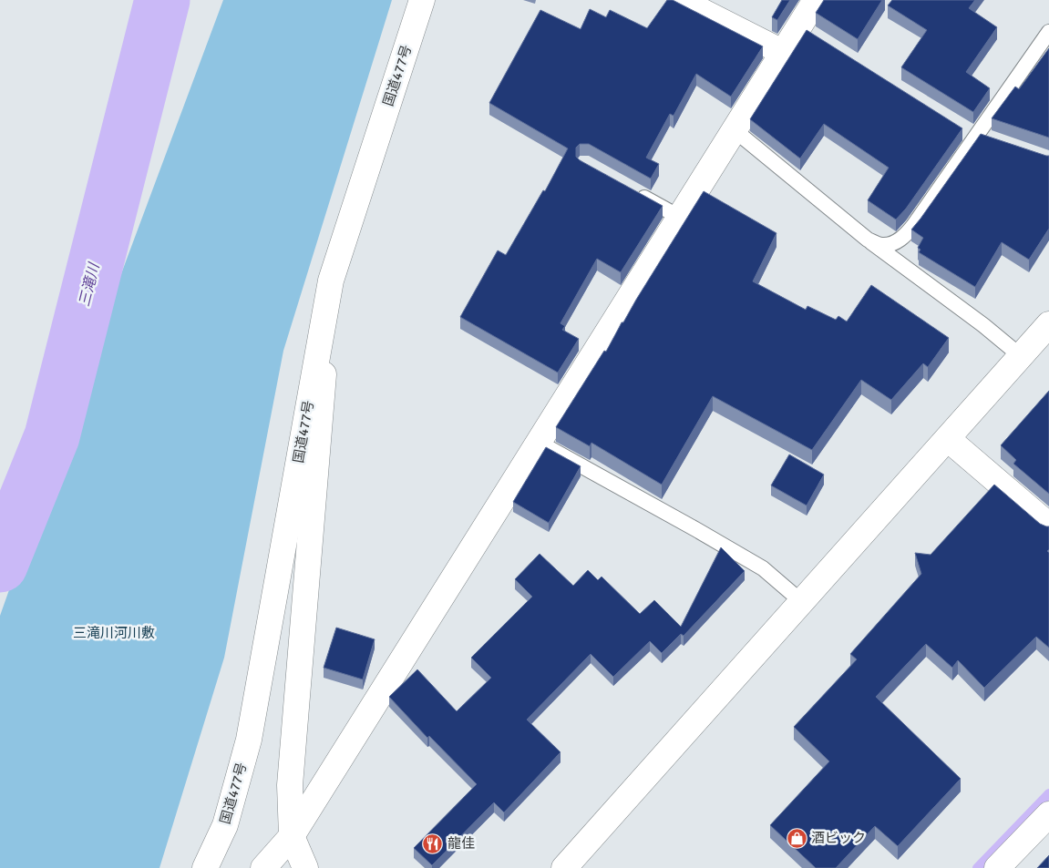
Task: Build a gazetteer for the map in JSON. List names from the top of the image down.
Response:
{
  "streets": {
    "main road": ["国道477号"]
  },
  "water": ["三滝川"],
  "parks": ["三滝川河川敷"],
  "places": {
    "shop": ["酒ビック"],
    "restaurant": ["龍佳"]
  }
}
